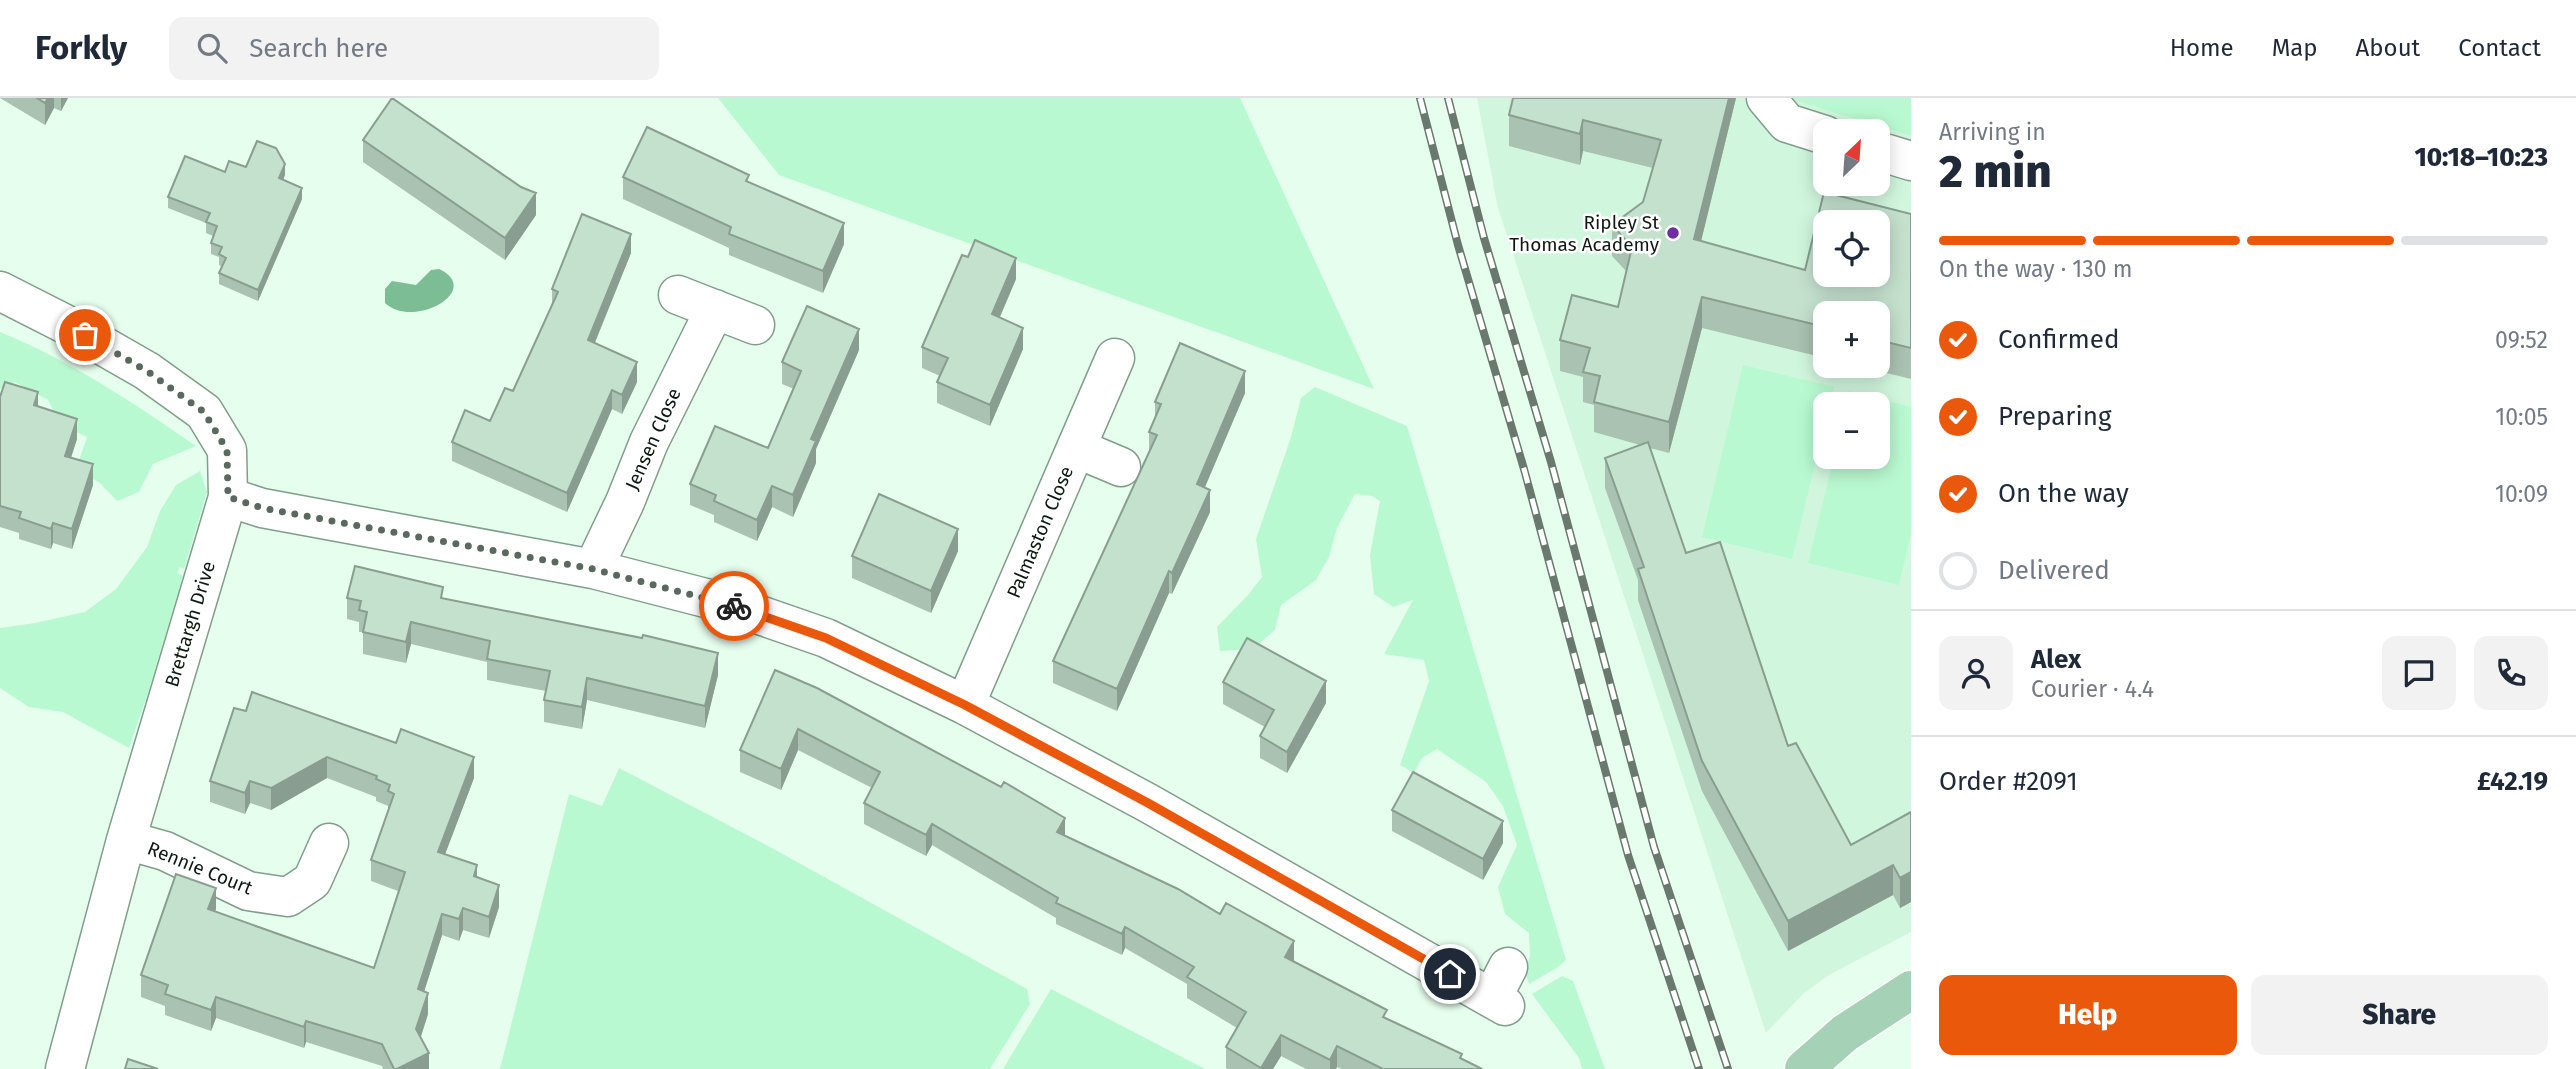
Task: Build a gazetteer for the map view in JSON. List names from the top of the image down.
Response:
{
  "streets": {
    "street": [
      "Jensen Close",
      "Palmaston Close",
      "Brettargh Drive",
      "Rennie Court"
    ]
  },
  "crossings": [
    ["Brettargh Drive", "Rennie Court"]
  ],
  "places": ["Ripley St Thomas Academy"],
  "north": "top right",
  "page": {
    "header": "Forkly",
    "search": "Search here",
    "nav": [
      "Home",
      "Map",
      "About",
      "Contact"
    ],
    "heading": ["2 min", "Arriving in", "10:18–10:23"],
    "panel": [
      "Alex",
      "Courier · 4.4",
      "Order #2091",
      "£42.19"
    ],
    "map_buttons": ["+", "−"],
    "bar": "On the way · 130 m",
    "list": [
      ["Confirmed", "09:52"],
      ["Preparing", "10:05"],
      ["On the way", "10:09"],
      "Delivered"
    ],
    "buttons": ["Help", "Share"]
  }
}
